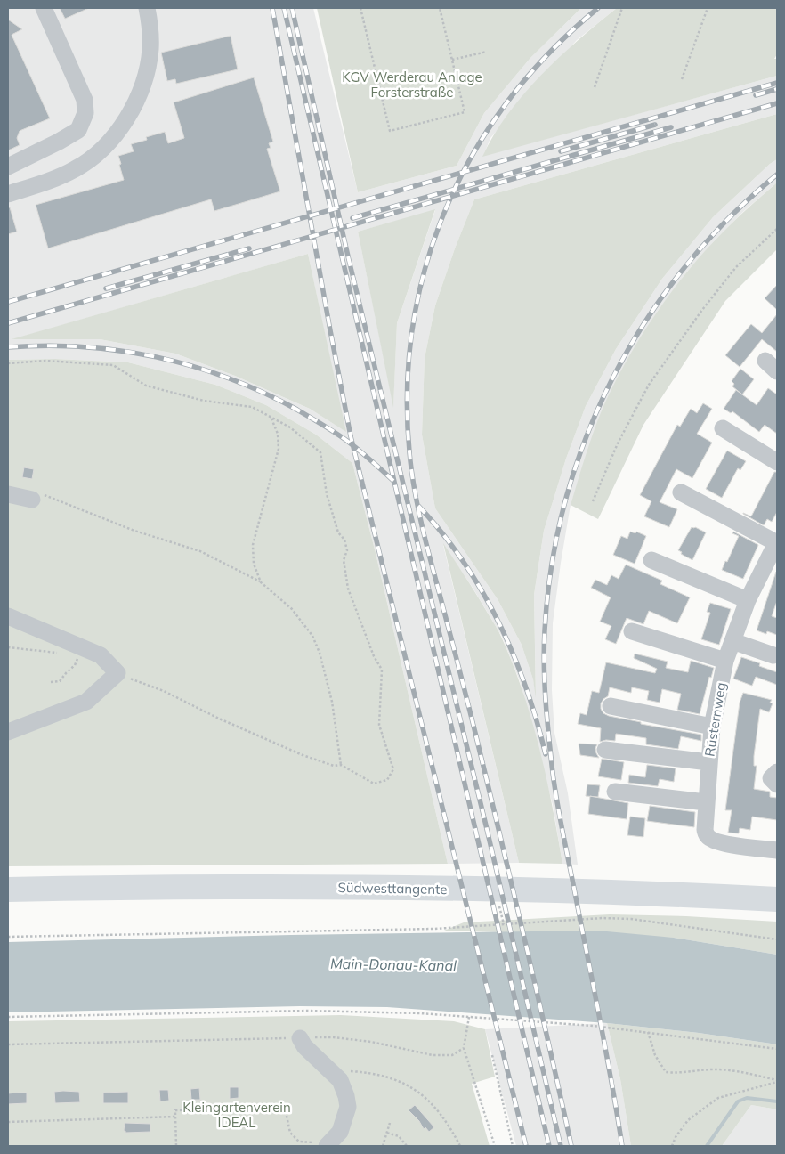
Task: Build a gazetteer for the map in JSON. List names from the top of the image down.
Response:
{
  "streets": {
    "highway": ["Südwesttangente"],
    "street": ["Rüsternweg"]
  },
  "water": ["Main-Donau-Kanal"],
  "parks": ["KGV Werderau Anlage Forsterstraße", "Kleingartenverein IDEAL"]
}
